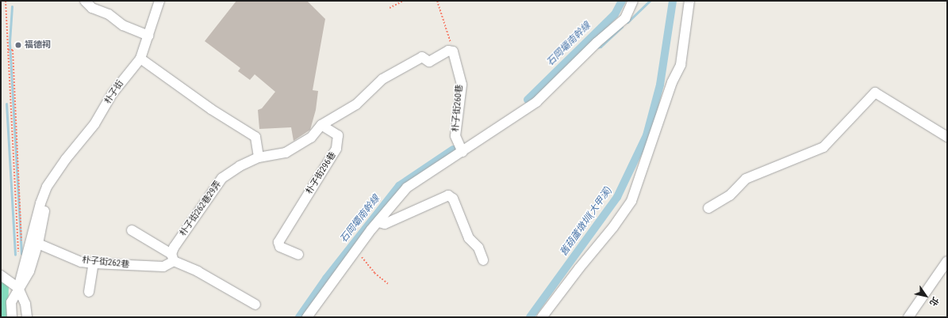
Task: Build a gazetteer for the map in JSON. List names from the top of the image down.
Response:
{
  "streets": {
    "street": [
      "朴子街",
      "朴子街260巷",
      "朴子街296巷",
      "朴子街262巷29弄",
      "朴子街262巷"
    ]
  },
  "crossings": [
    ["朴子街", "朴子街262巷"],
    ["朴子街262巷29弄", "朴子街262巷"]
  ],
  "water": ["石岡壩南幹線", "舊葫蘆墩圳(大甲溪)"],
  "places": ["福德祠"],
  "north": "bottom right"
}
